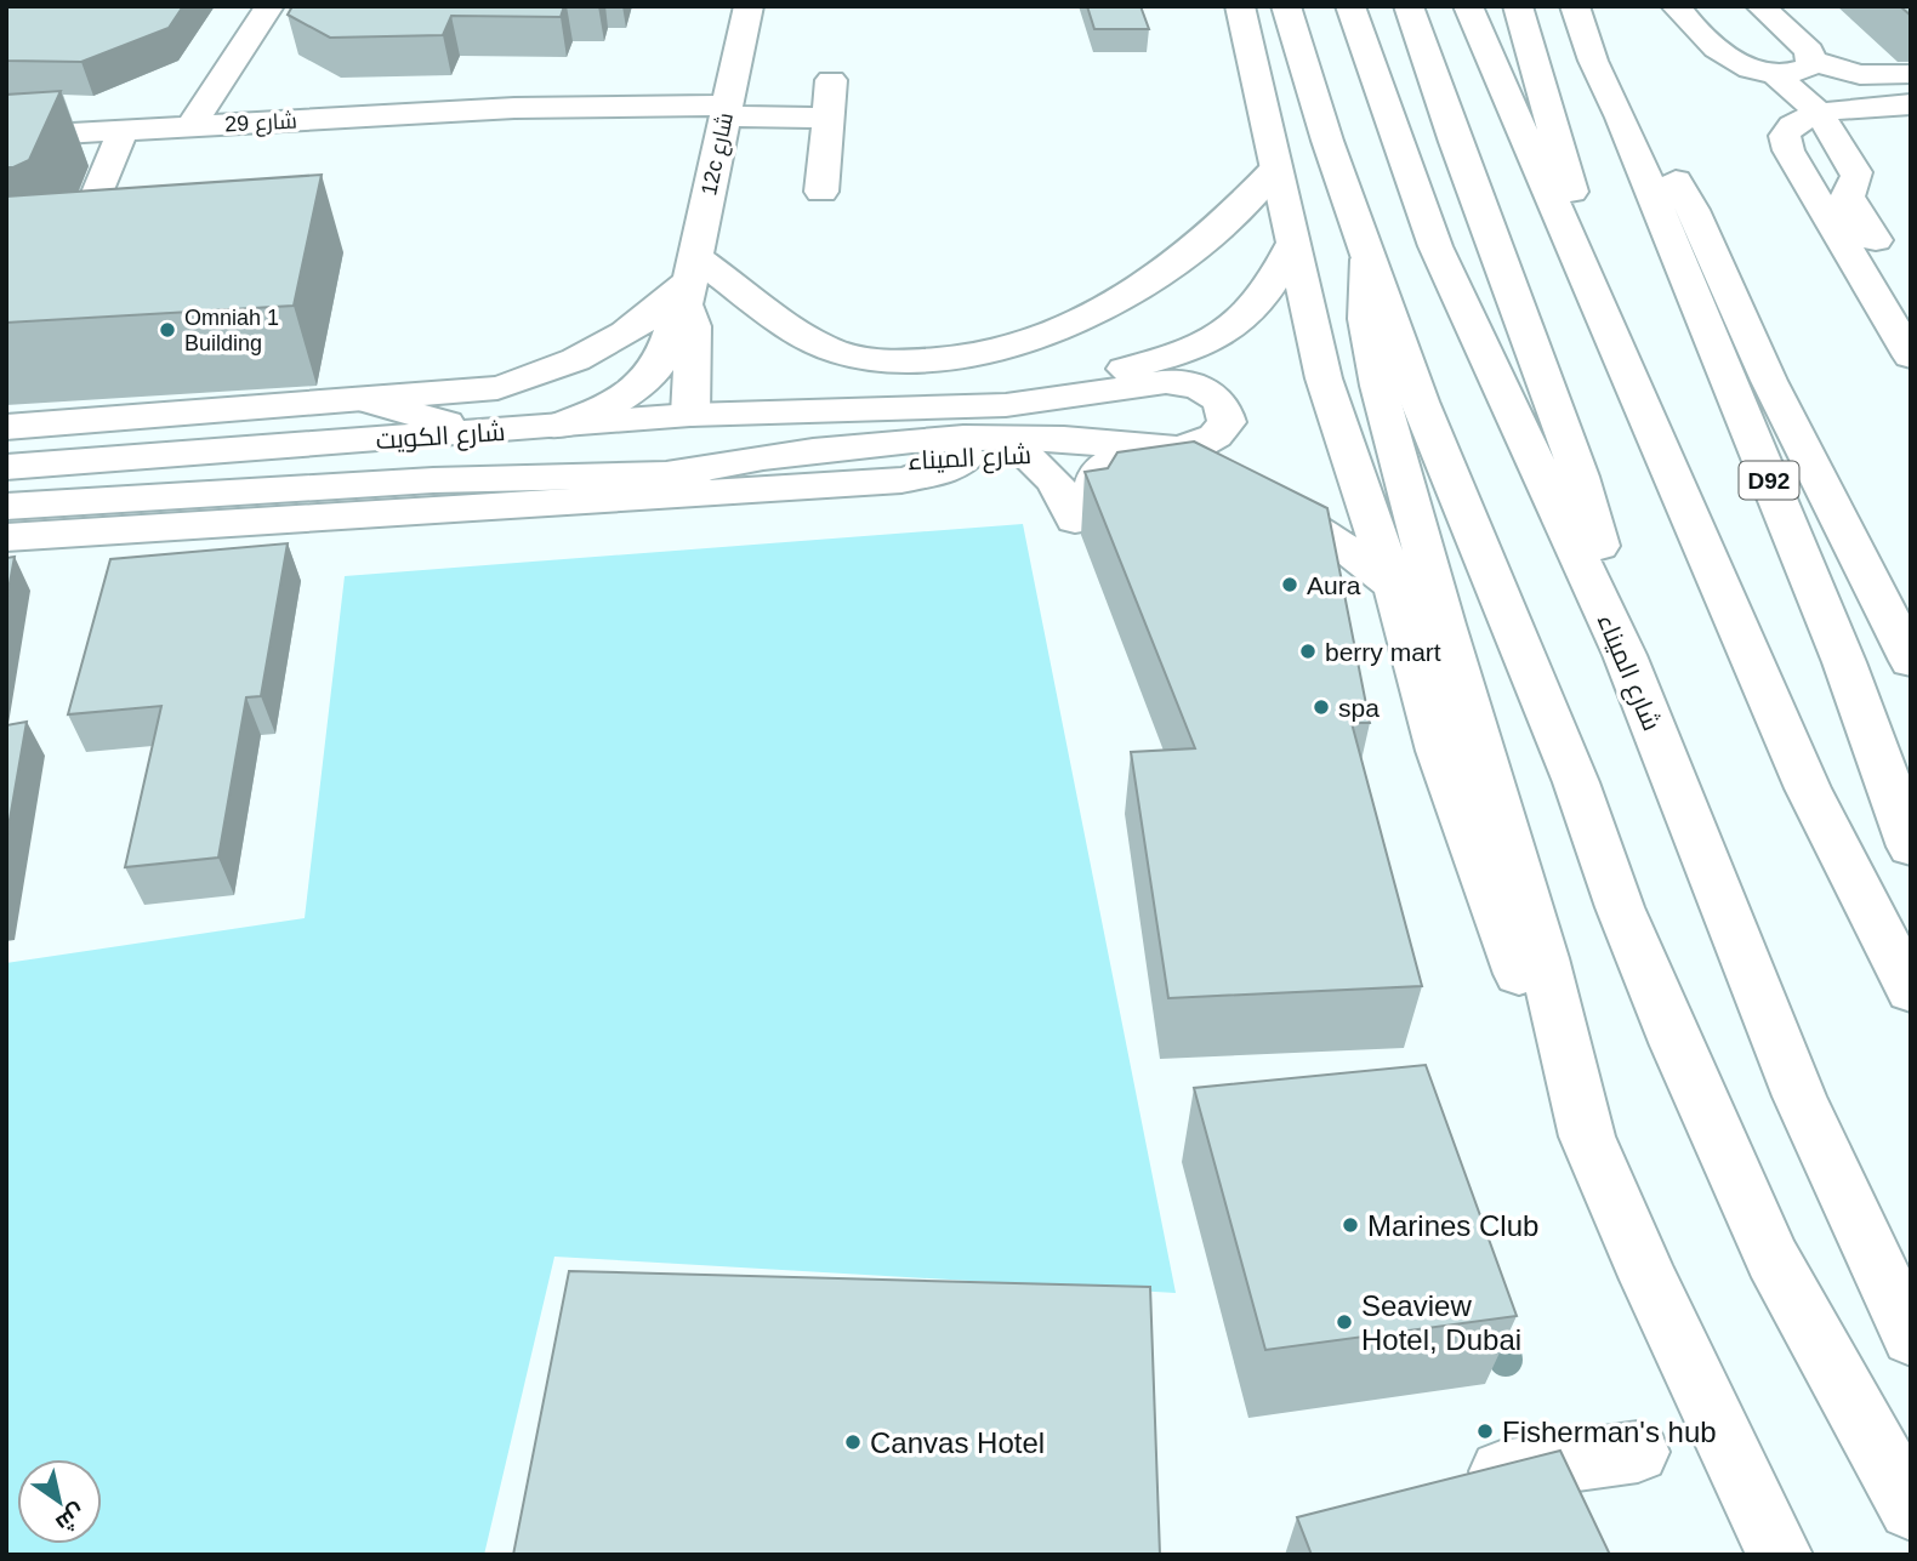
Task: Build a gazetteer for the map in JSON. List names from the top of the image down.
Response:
{
  "streets": {
    "main road": [
      "شارع 29",
      "12c شارع",
      "شارع الكويت",
      "شارع الميناء",
      "D92"
    ]
  },
  "crossings": [
    ["شارع 29", "12c شارع"],
    ["12c شارع", "شارع الكويت"],
    ["شارع الكويت", "شارع الميناء"]
  ],
  "places": [
    "Omniah 1 Building",
    "Aura",
    "berry mart",
    "spa",
    "Marines Club",
    "Seaview Hotel, Dubai",
    "Fisherman's hub",
    "Canvas Hotel"
  ],
  "north": "bottom right"
}
